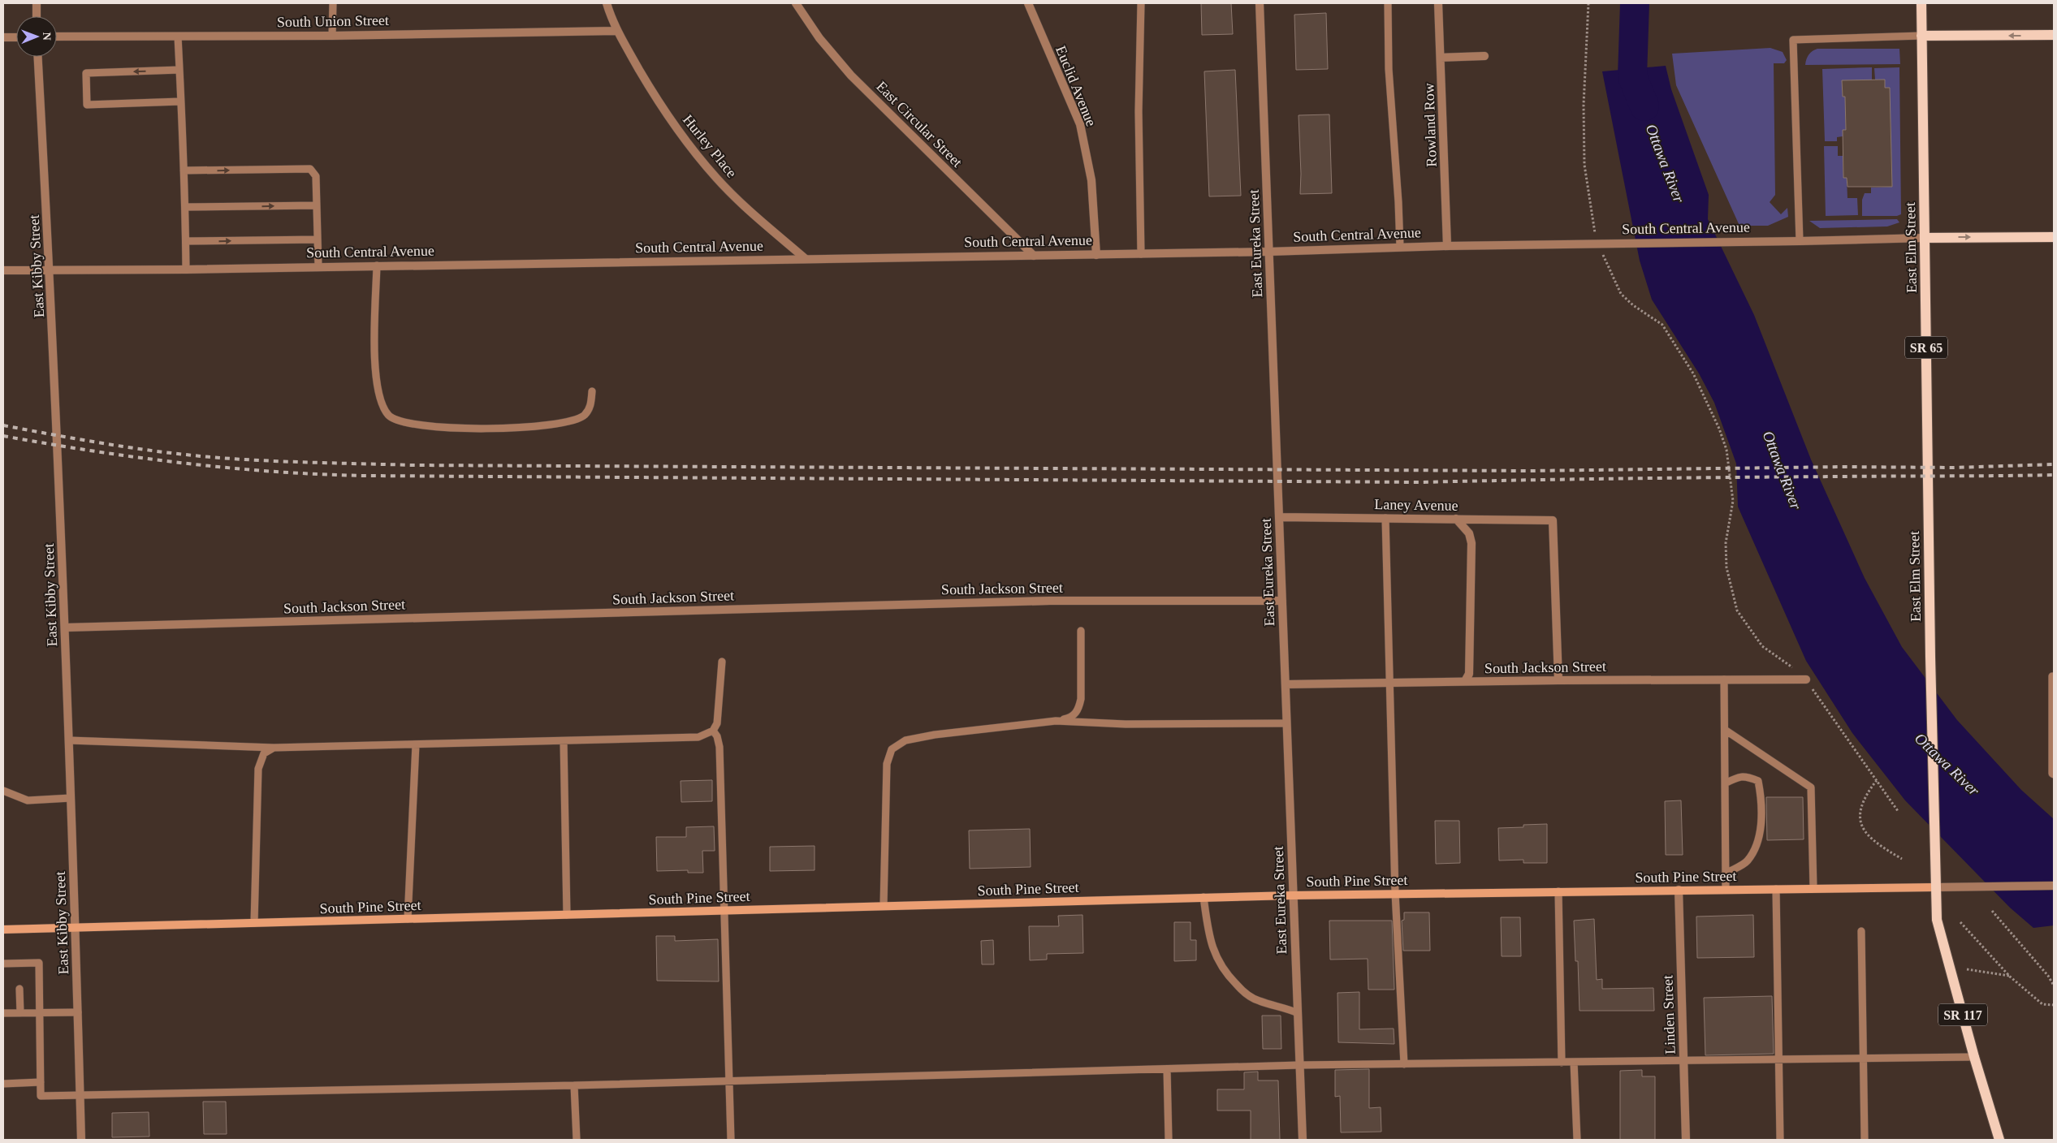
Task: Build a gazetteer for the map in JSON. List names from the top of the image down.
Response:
{
  "streets": {
    "main road": [
      "South Central Avenue",
      "East Elm Street",
      "SR 65",
      "South Pine Street",
      "SR 117"
    ],
    "street": [
      "South Union Street",
      "Euclid Avenue",
      "East Circular Street",
      "Rowland Row",
      "Hurley Place",
      "East Eureka Street",
      "East Kibby Street",
      "Laney Avenue",
      "South Jackson Street",
      "Linden Street"
    ]
  },
  "crossings": [
    ["South Union Street", "Hurley Place"],
    ["Euclid Avenue", "South Central Avenue"],
    ["East Circular Street", "South Central Avenue"],
    ["Rowland Row", "South Central Avenue"],
    ["Hurley Place", "South Central Avenue"],
    ["South Central Avenue", "East Eureka Street"],
    ["South Central Avenue", "East Elm Street"],
    ["South Central Avenue", "East Kibby Street"],
    ["East Eureka Street", "Laney Avenue"],
    ["East Eureka Street", "South Jackson Street"],
    ["East Eureka Street", "South Pine Street"],
    ["East Elm Street", "South Pine Street"],
    ["East Kibby Street", "South Jackson Street"],
    ["East Kibby Street", "South Pine Street"],
    ["Laney Avenue", "South Jackson Street"],
    ["South Pine Street", "Linden Street"]
  ],
  "water": ["Ottawa River"],
  "north": "right"
}
